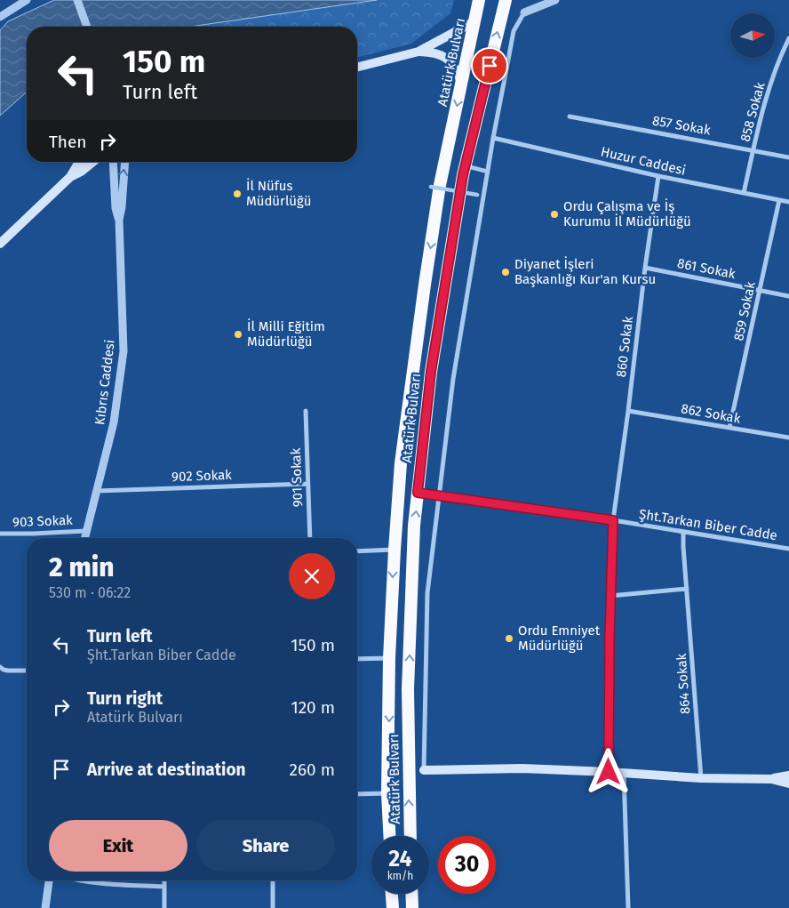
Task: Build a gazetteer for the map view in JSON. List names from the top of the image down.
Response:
{
  "streets": {
    "highway": ["Atatürk Bulvarı"],
    "street": [
      "858 Sokak",
      "857 Sokak",
      "Huzur Caddesi",
      "861 Sokak",
      "859 Sokak",
      "860 Sokak",
      "Kıbrıs Caddesi",
      "862 Sokak",
      "902 Sokak",
      "901 Sokak",
      "903 Sokak",
      "Şht.Tarkan Biber Cadde",
      "864 Sokak"
    ]
  },
  "crossings": [
    ["Atatürk Bulvarı", "Şht.Tarkan Biber Cadde"],
    ["858 Sokak", "857 Sokak"],
    ["858 Sokak", "Huzur Caddesi"],
    ["Huzur Caddesi", "859 Sokak"],
    ["Huzur Caddesi", "860 Sokak"],
    ["861 Sokak", "859 Sokak"],
    ["861 Sokak", "860 Sokak"],
    ["859 Sokak", "862 Sokak"],
    ["860 Sokak", "862 Sokak"],
    ["860 Sokak", "Şht.Tarkan Biber Cadde"],
    ["Kıbrıs Caddesi", "902 Sokak"],
    ["Kıbrıs Caddesi", "903 Sokak"],
    ["902 Sokak", "901 Sokak"],
    ["Şht.Tarkan Biber Cadde", "864 Sokak"]
  ],
  "places": [
    "İl Nüfus Müdürlüğü",
    "Ordu Çalışma ve İş Kurumu İl Müdürlüğü",
    "Diyanet İşleri Başkanlığı Kur'an Kursu",
    "İl Milli Eğitim Müdürlüğü",
    "Ordu Emniyet Müdürlüğü"
  ],
  "north": "right",
  "page": {
    "turn": ["150 m", "Turn left"],
    "then": "Then",
    "heading": ["2 min", "530 m · 06:22"],
    "list": [
      {
        "name": "Turn left",
        "note": "Şht.Tarkan Biber Cadde",
        "value": "150 m"
      },
      {
        "name": "Turn right",
        "note": "Atatürk Bulvarı",
        "value": "120 m"
      },
      {
        "name": "Arrive at destination",
        "value": "260 m"
      }
    ],
    "buttons": ["Exit", "Share"],
    "speed": "24 km/h",
    "limit": "30"
  }
}
